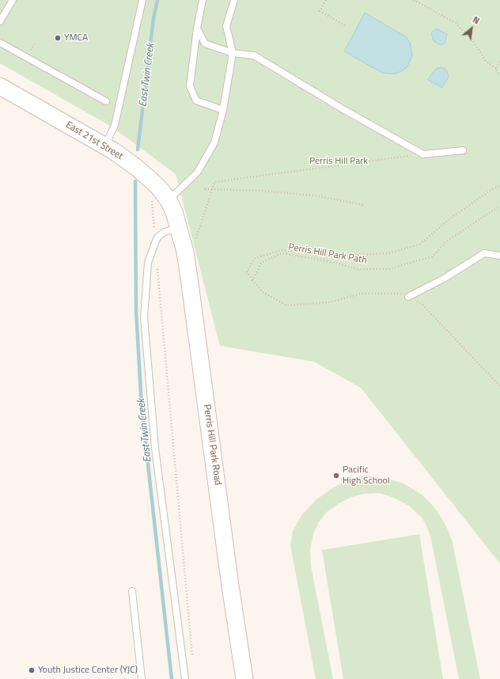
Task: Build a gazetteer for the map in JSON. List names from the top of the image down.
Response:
{
  "streets": {
    "street": ["East 21st Street", "Perris Hill Park Road"],
    "path": ["Perris Hill Park Path"]
  },
  "crossings": [
    ["East 21st Street", "Perris Hill Park Road"]
  ],
  "water": ["East Twin Creek"],
  "parks": ["Perris Hill Park"],
  "places": ["YMCA", "Pacific High School", "Youth Justice Center (YJC)"],
  "north": "top right"
}
